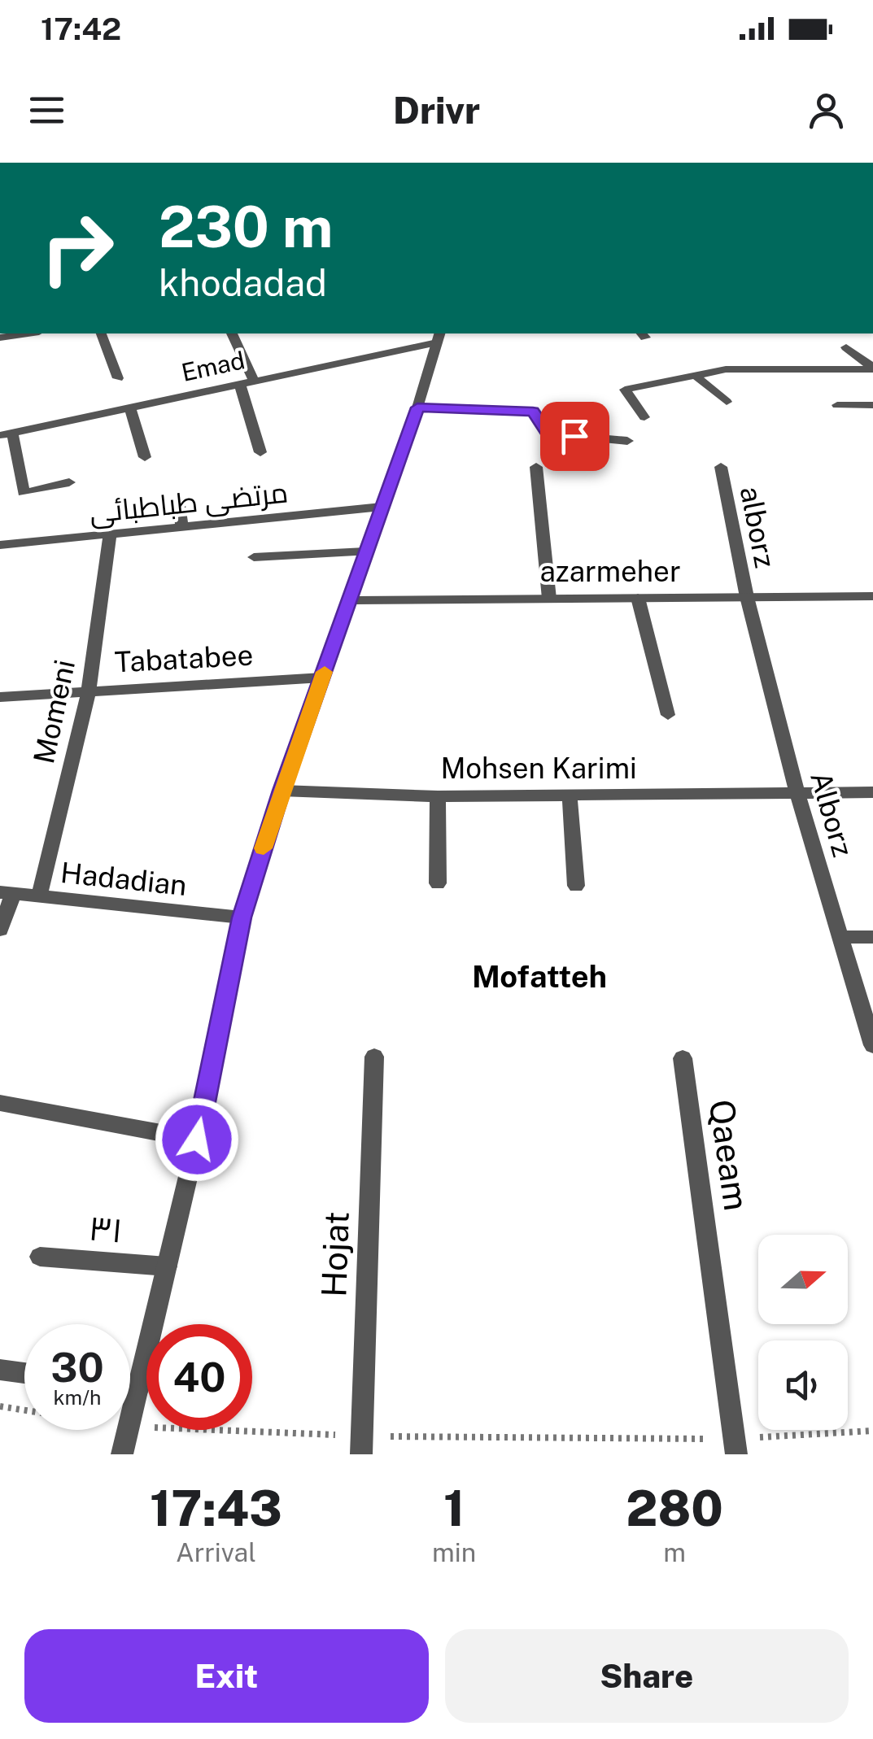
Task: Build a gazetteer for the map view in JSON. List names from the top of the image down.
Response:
{
  "streets": {
    "street": [
      "Emad",
      "مرتضی طباطبائی",
      "alborz",
      "azarmeher",
      "Tabatabee",
      "Momeni",
      "Mohsen Karimi",
      "Alborz",
      "Hadadian",
      "Qaeam",
      "۳۱",
      "Hojat"
    ]
  },
  "crossings": [
    ["مرتضی طباطبائی", "Momeni"],
    ["alborz", "azarmeher"],
    ["alborz", "Alborz"],
    ["azarmeher", "Alborz"],
    ["Tabatabee", "Momeni"],
    ["Momeni", "Hadadian"],
    ["Mohsen Karimi", "Alborz"]
  ],
  "districts": ["Mofatteh"],
  "north": "right",
  "page": {
    "status": "17:42",
    "header": "Drivr",
    "turn": ["230 m", "khodadad"],
    "speed": "30 km/h",
    "limit": "40",
    "eta": [
      "17:43",
      "Arrival",
      "1",
      "min",
      "280",
      "m"
    ],
    "buttons": ["Exit", "Share"]
  }
}
